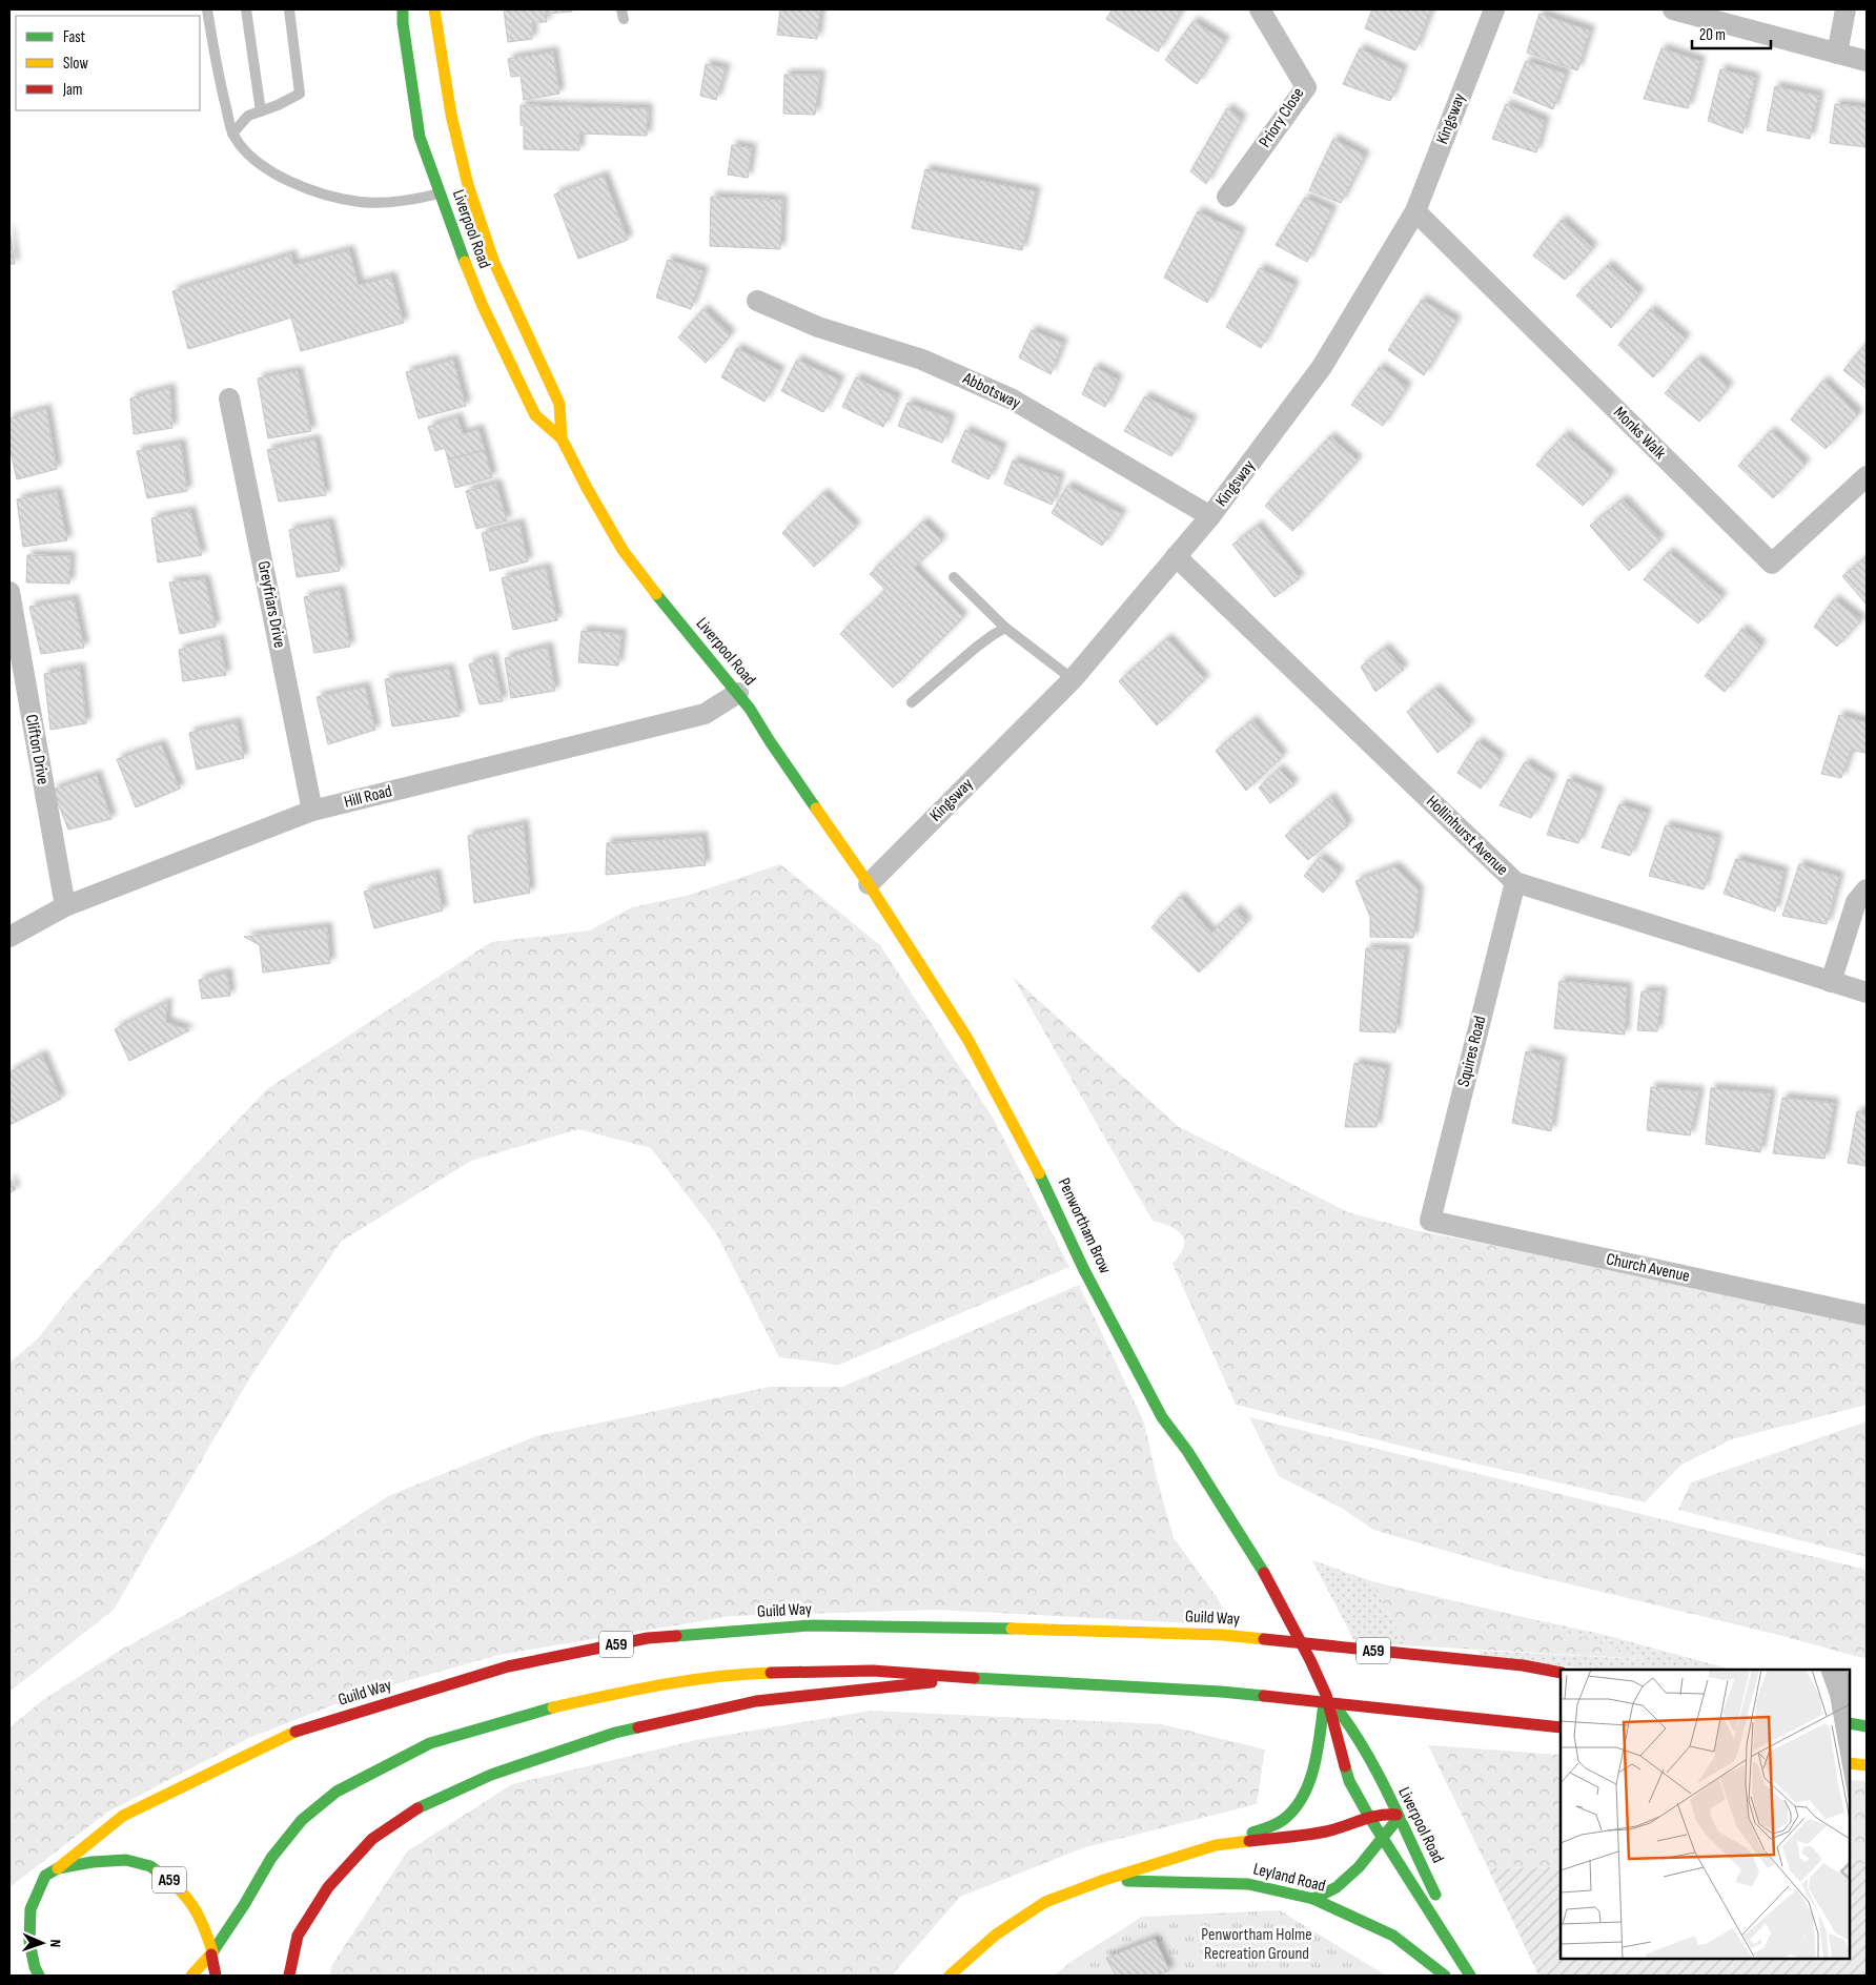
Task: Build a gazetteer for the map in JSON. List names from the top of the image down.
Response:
{
  "streets": {
    "main road": [
      "Liverpool Road",
      "Penwortham Brow",
      "Guild Way",
      "A59",
      "Leyland Road"
    ],
    "street": [
      "Priory Close",
      "Kingsway",
      "Abbotsway",
      "Monks Walk",
      "Greyfriars Drive",
      "Clifton Drive",
      "Hill Road",
      "Hollinhurst Avenue",
      "Squires Road",
      "Church Avenue"
    ]
  },
  "crossings": [
    ["Kingsway", "Liverpool Road"],
    ["Kingsway", "Abbotsway"],
    ["Kingsway", "Monks Walk"],
    ["Kingsway", "Hollinhurst Avenue"],
    ["Kingsway", "Penwortham Brow"],
    ["Liverpool Road", "Hill Road"],
    ["Liverpool Road", "Penwortham Brow"],
    ["Liverpool Road", "Leyland Road"],
    ["Greyfriars Drive", "Hill Road"],
    ["Clifton Drive", "Hill Road"],
    ["Hollinhurst Avenue", "Squires Road"],
    ["Squires Road", "Church Avenue"],
    ["Guild Way", "A59"]
  ],
  "parks": ["Penwortham Holme Recreation Ground"],
  "legend": ["Fast", "Slow", "Jam"],
  "scale_bar": "20 m",
  "north": "right"
}
